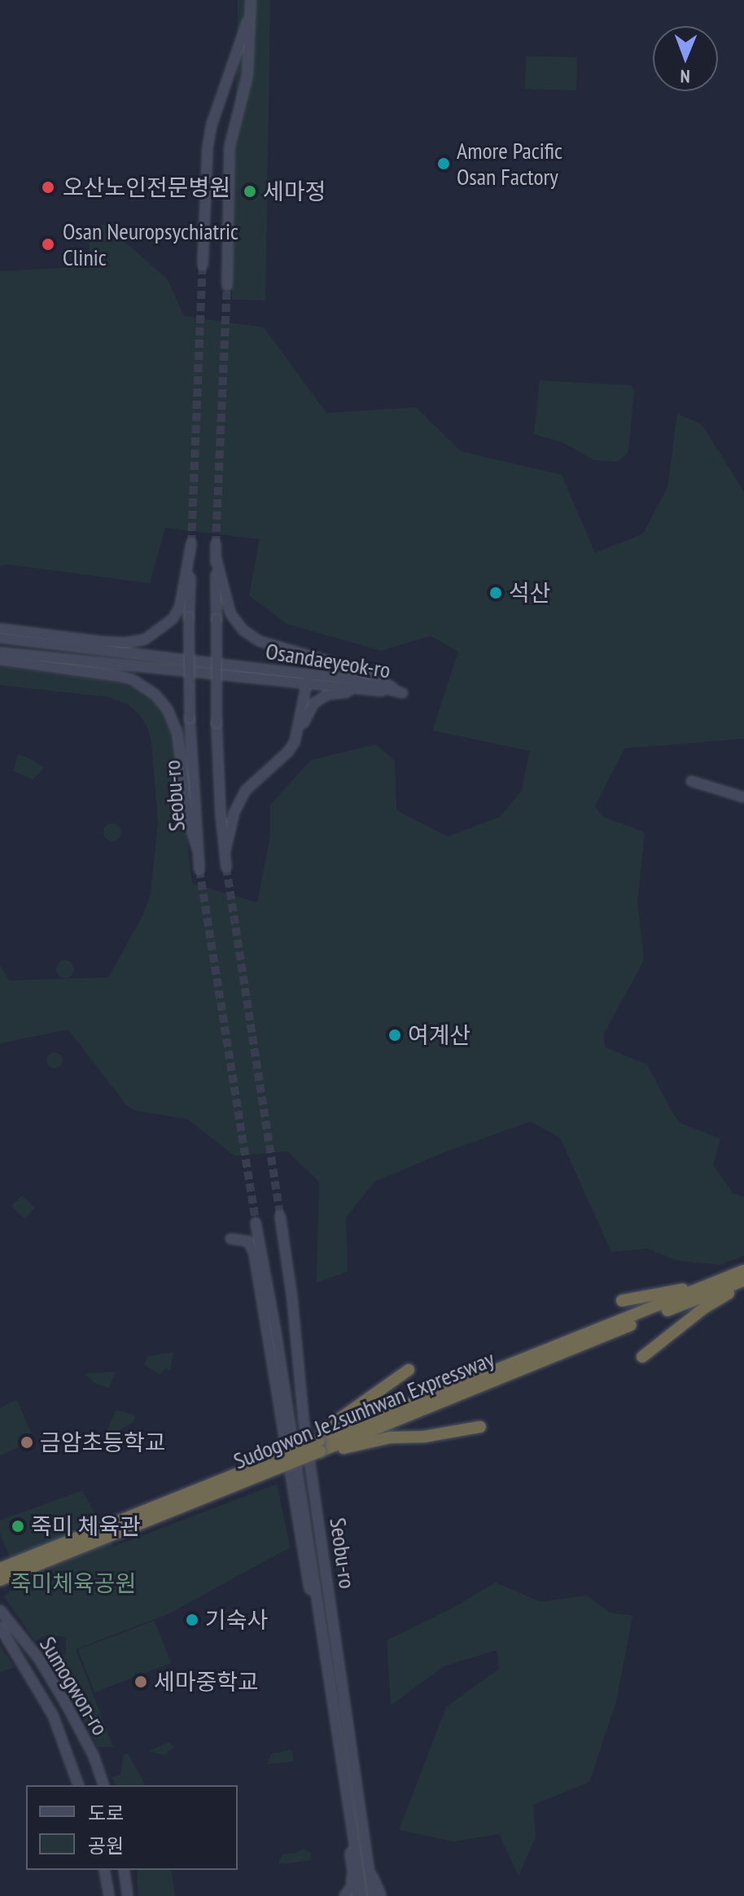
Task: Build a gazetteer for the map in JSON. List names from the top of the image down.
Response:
{
  "streets": {
    "highway": ["Sudogwon Je2sunhwan Expressway"],
    "main road": ["Osandaeyeok-ro", "Seobu-ro", "Sumogwon-ro"]
  },
  "parks": ["죽미체육공원"],
  "places": [
    "Amore Pacific Osan Factory",
    "오산노인전문병원",
    "세마정",
    "Osan Neuropsychiatric Clinic",
    "석산",
    "여계산",
    "금암초등학교",
    "죽미 체육관",
    "기숙사",
    "세마중학교"
  ],
  "legend": ["도로", "공원"],
  "north": "bottom"
}
